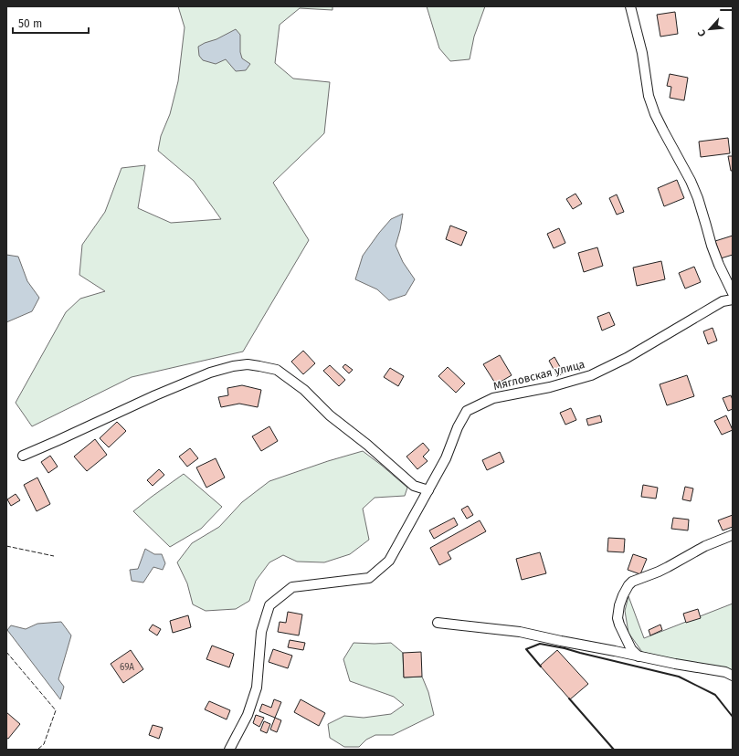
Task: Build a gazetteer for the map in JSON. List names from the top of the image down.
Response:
{
  "streets": {
    "street": ["Мягловская улица"]
  },
  "house_numbers": ["69А"],
  "scale_bar": "50 m",
  "north": "bottom left"
}
